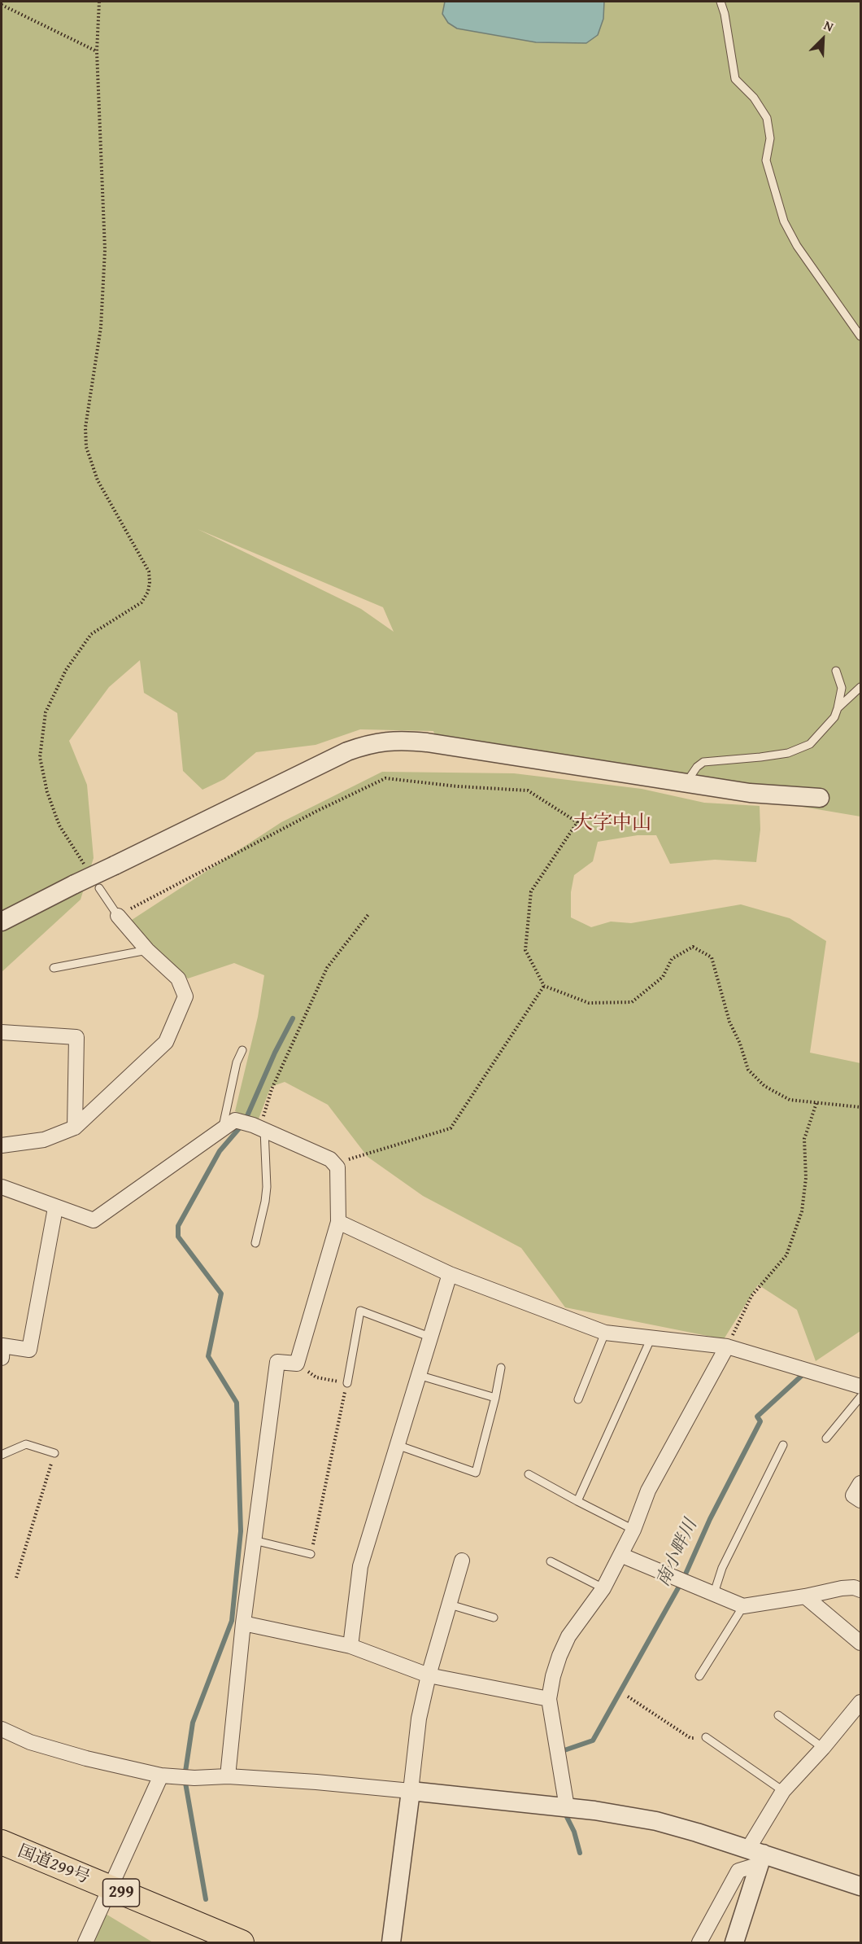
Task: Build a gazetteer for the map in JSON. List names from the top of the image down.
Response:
{
  "streets": {
    "highway": ["国道299号", "299"]
  },
  "districts": ["大字中山"],
  "water": ["南小畔川"],
  "north": "top right"
}
